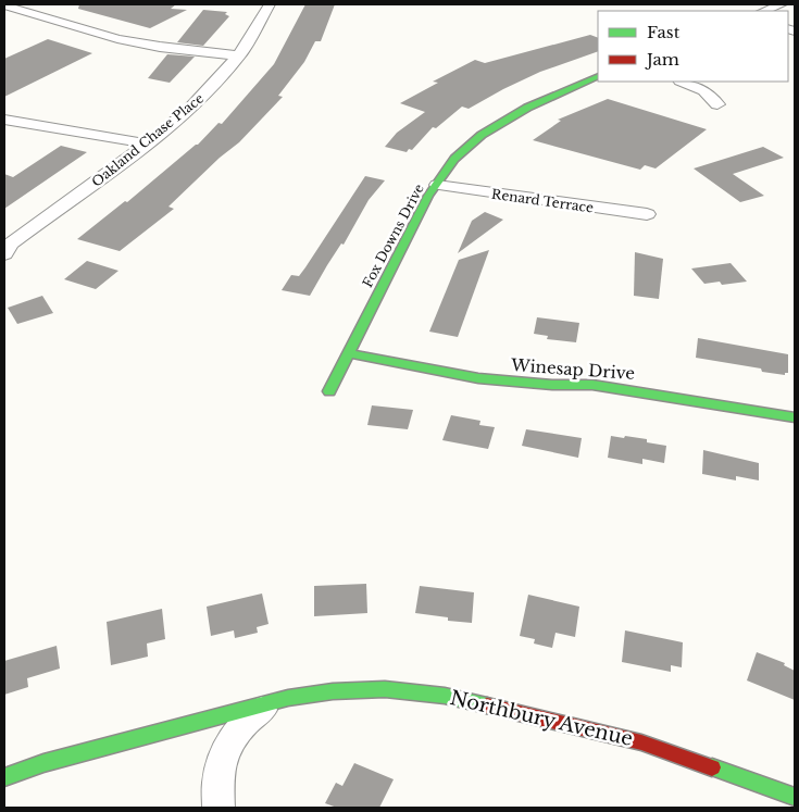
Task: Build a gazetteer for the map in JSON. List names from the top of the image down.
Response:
{
  "streets": {
    "street": [
      "Oakland Chase Place",
      "Renard Terrace",
      "Fox Downs Drive",
      "Winesap Drive",
      "Northbury Avenue"
    ]
  },
  "crossings": [
    ["Renard Terrace", "Fox Downs Drive"],
    ["Fox Downs Drive", "Winesap Drive"]
  ],
  "legend": ["Fast", "Jam"]
}
